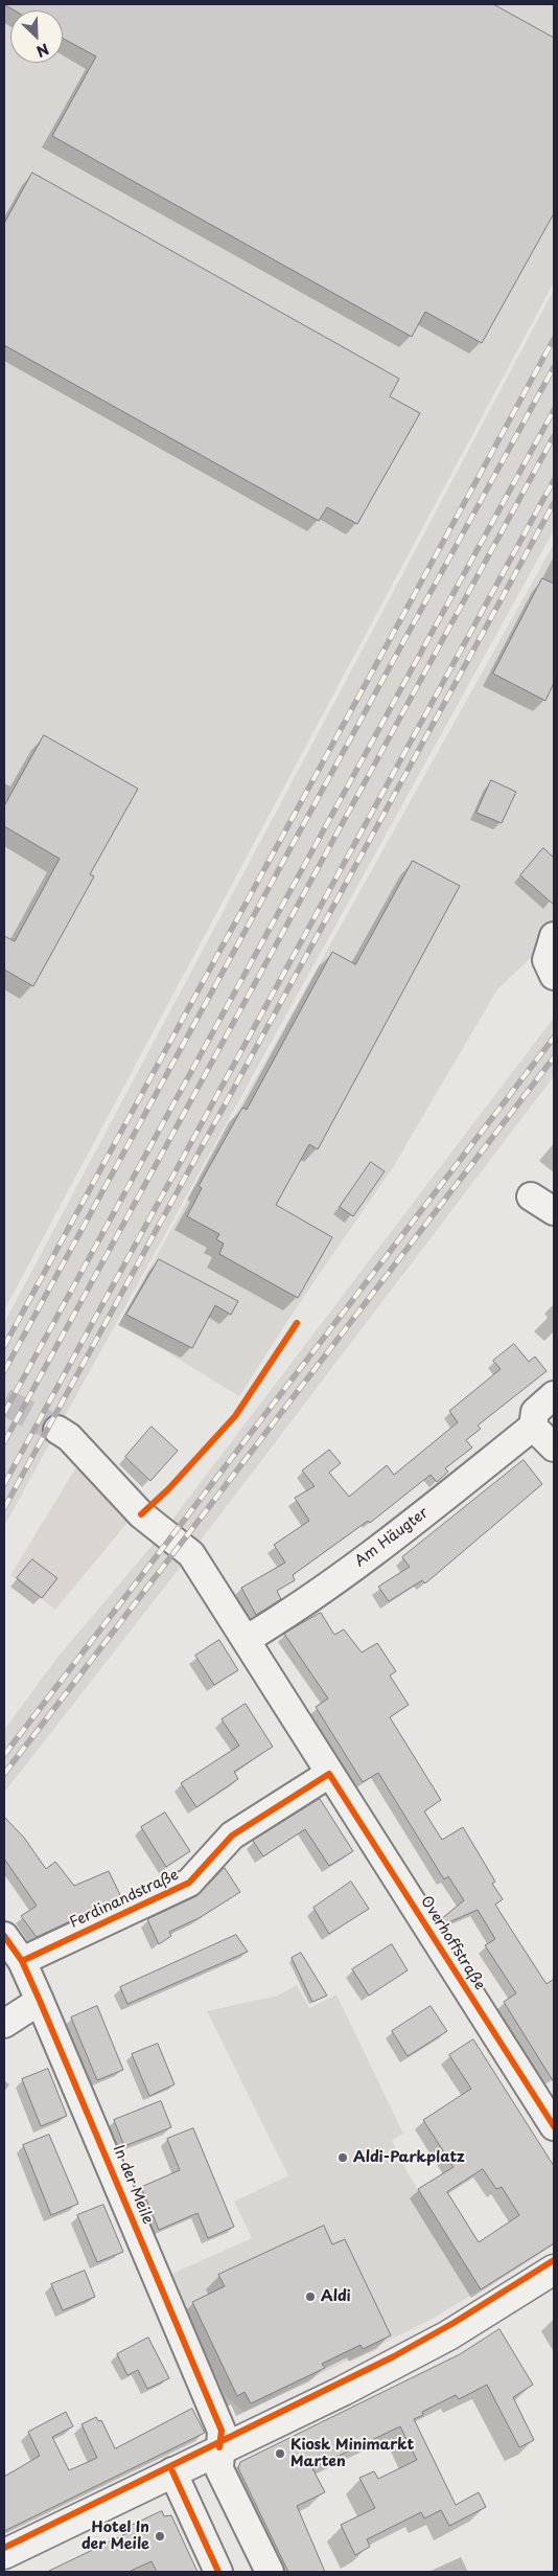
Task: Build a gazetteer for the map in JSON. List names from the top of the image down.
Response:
{
  "streets": {
    "street": [
      "Am Häugter",
      "Ferdinandstraße",
      "Overhoffstraße",
      "In der Meile"
    ]
  },
  "crossings": [
    ["Am Häugter", "Overhoffstraße"],
    ["Ferdinandstraße", "Overhoffstraße"],
    ["Ferdinandstraße", "In der Meile"]
  ],
  "places": [
    "Aldi-Parkplatz",
    "Aldi",
    "Kiosk Minimarkt Marten",
    "Hotel In der Meile"
  ],
  "north": "bottom right"
}
